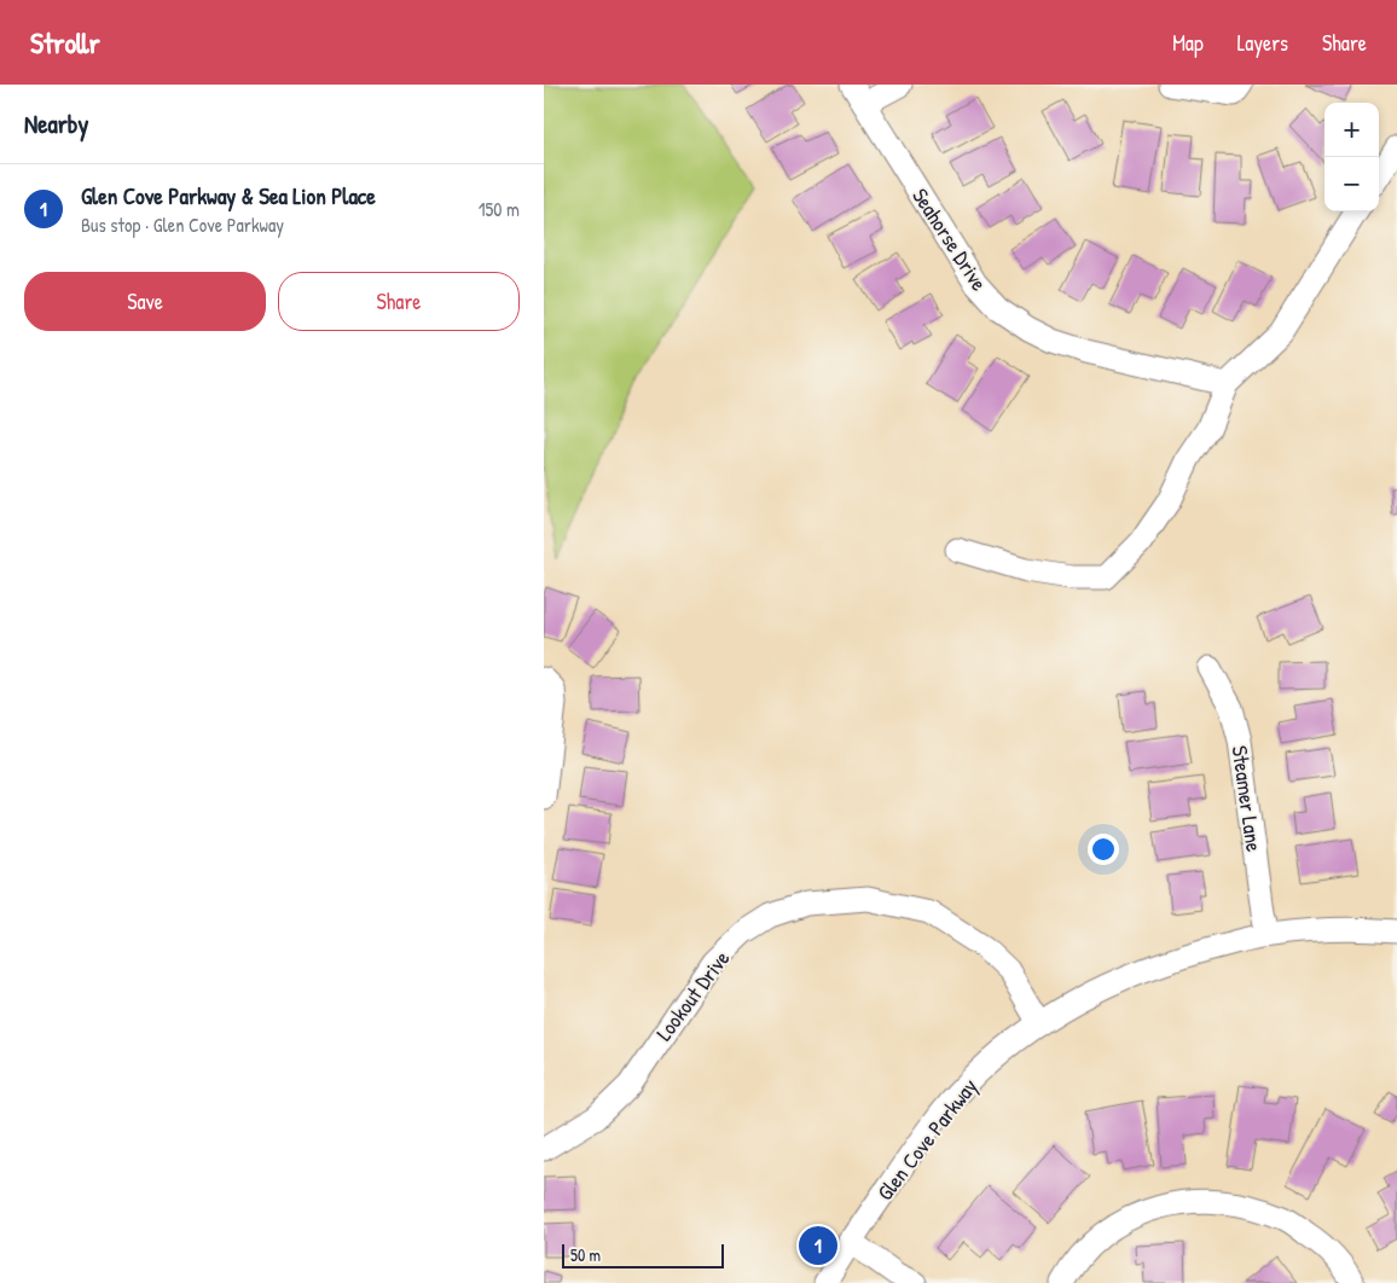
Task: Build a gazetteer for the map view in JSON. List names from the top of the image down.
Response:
{
  "streets": {
    "street": [
      "Seahorse Drive",
      "Steamer Lane",
      "Lookout Drive",
      "Glen Cove Parkway"
    ]
  },
  "crossings": [
    ["Steamer Lane", "Glen Cove Parkway"],
    ["Lookout Drive", "Glen Cove Parkway"]
  ],
  "scale_bar": "50 m",
  "page": {
    "header": "Strollr",
    "nav": ["Map", "Layers", "Share"],
    "heading": "Nearby",
    "map_buttons": ["+", "−"],
    "list": [
      {
        "mark": "1",
        "name": "Glen Cove Parkway & Sea Lion Place",
        "note": "Bus stop · Glen Cove Parkway",
        "value": "150 m"
      }
    ],
    "buttons": ["Save", "Share"],
    "pins": "1",
    "scale": "50 m"
  }
}
